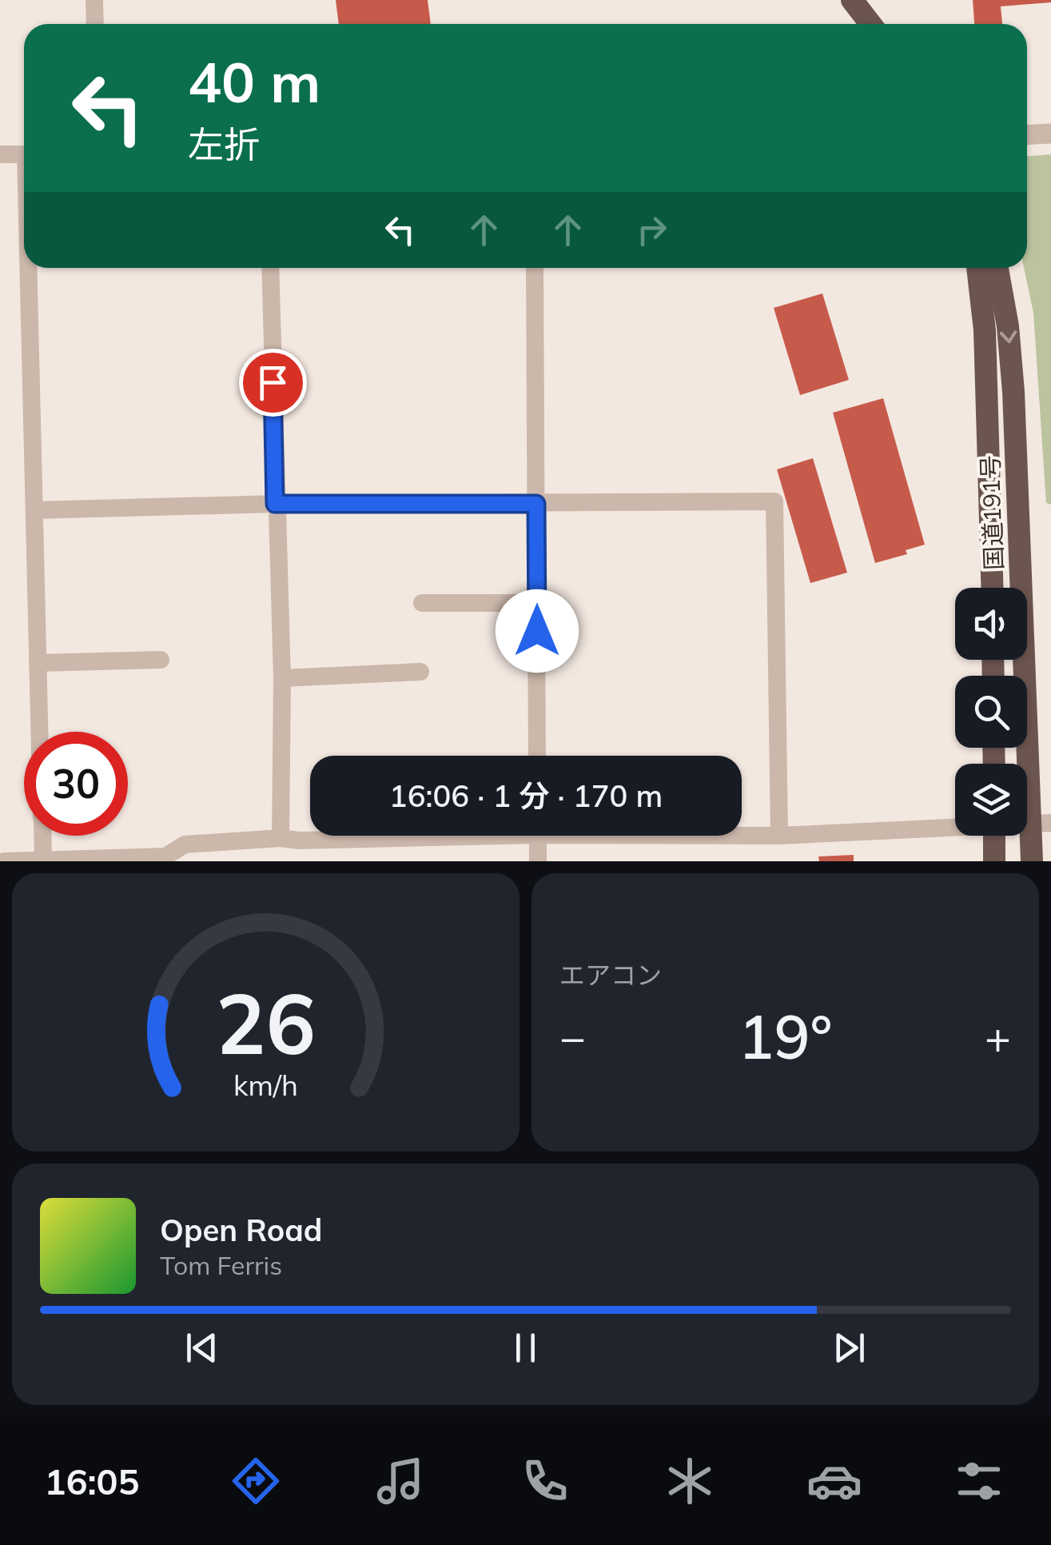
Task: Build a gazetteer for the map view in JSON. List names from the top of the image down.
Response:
{
  "streets": {
    "highway": ["国道191号"]
  },
  "page": {
    "turn": ["40 m", "左折"],
    "limit": "30",
    "trip": "16:06 · 1 分 · 170 m",
    "tile": "エアコン",
    "heat": ["−", "19°", "+"],
    "song": ["Open Road", "Tom Ferris"],
    "tabs": "16:05",
    "gauge": ["26", "km/h"]
  }
}
